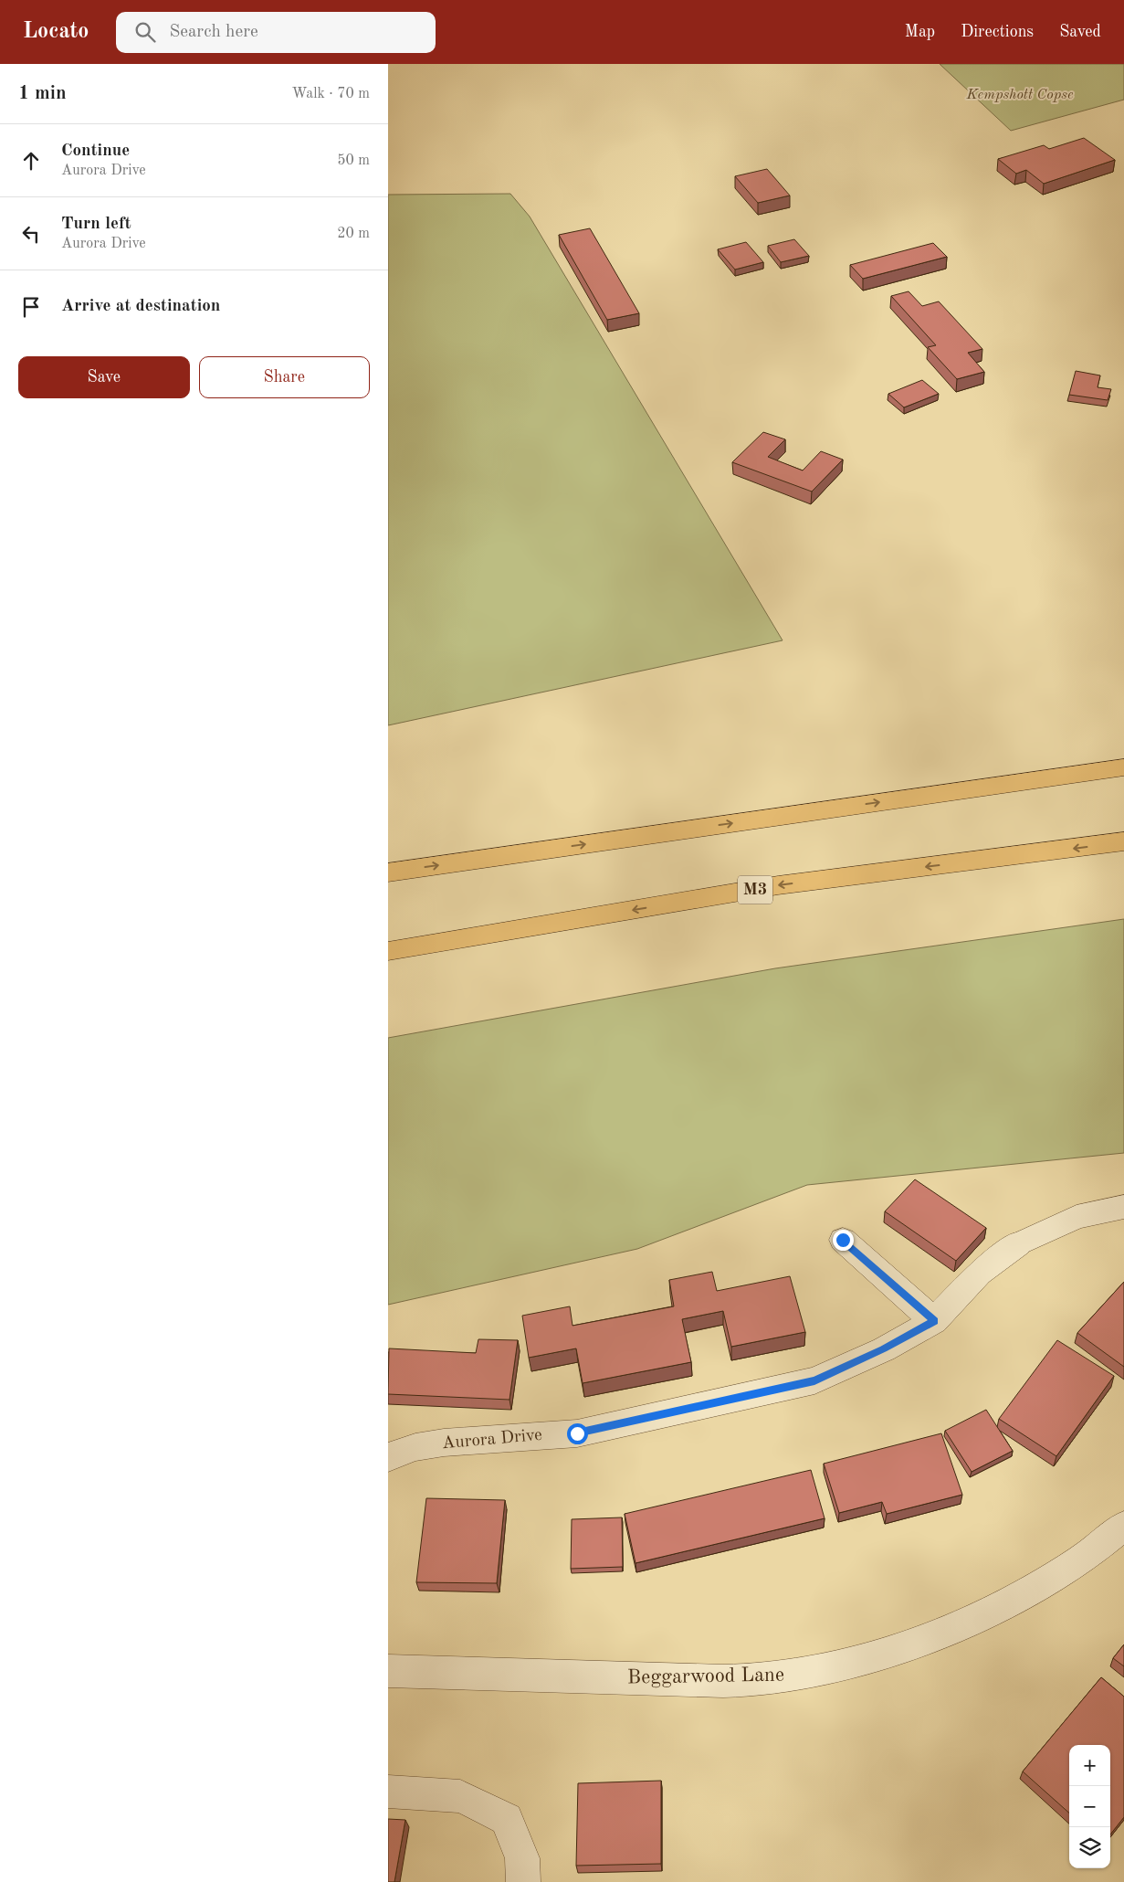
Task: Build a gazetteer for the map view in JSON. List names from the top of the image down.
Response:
{
  "streets": {
    "highway": ["M3"],
    "street": ["Aurora Drive", "Beggarwood Lane"]
  },
  "parks": ["Kempshott Copse"],
  "page": {
    "header": "Locato",
    "search": "Search here",
    "nav": ["Map", "Directions", "Saved"],
    "heading": ["1 min", "Walk · 70 m"],
    "list": [
      ["Continue", "Aurora Drive", "50 m"],
      ["Turn left", "Aurora Drive", "20 m"],
      "Arrive at destination"
    ],
    "buttons": ["Save", "Share"],
    "map_buttons": ["+", "−"]
  }
}
